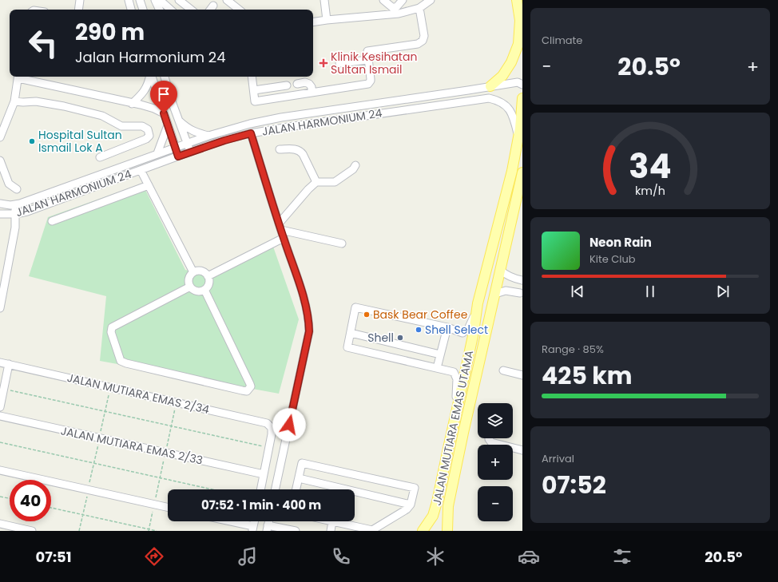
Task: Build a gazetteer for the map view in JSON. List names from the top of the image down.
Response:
{
  "streets": {
    "main road": ["JALAN MUTIARA EMAS UTAMA"],
    "street": ["JALAN HARMONIUM 24", "JALAN MUTIARA EMAS 2/34", "JALAN MUTIARA EMAS 2/33"]
  },
  "crossings": [
    ["JALAN HARMONIUM 24", "JALAN MUTIARA EMAS UTAMA"]
  ],
  "places": {
    "health": ["Klinik Kesihatan Sultan Ismail"],
    "other": [
      "Hospital Sultan Ismail Lok A",
      "Bask Bear Coffee",
      "Shell Select",
      "Shell"
    ]
  },
  "page": {
    "tile": [
      "Climate",
      ["Range · 85%", "425 km"],
      ["Arrival", "07:52"]
    ],
    "turn": ["290 m", "Jalan Harmonium 24"],
    "heat": ["−", "20.5°", "+"],
    "song": ["Neon Rain", "Kite Club"],
    "map_buttons": ["+", "−"],
    "limit": "40",
    "trip": "07:52 · 1 min · 400 m",
    "tabs": ["07:51", "20.5°"],
    "gauge": ["34", "km/h"]
  }
}
